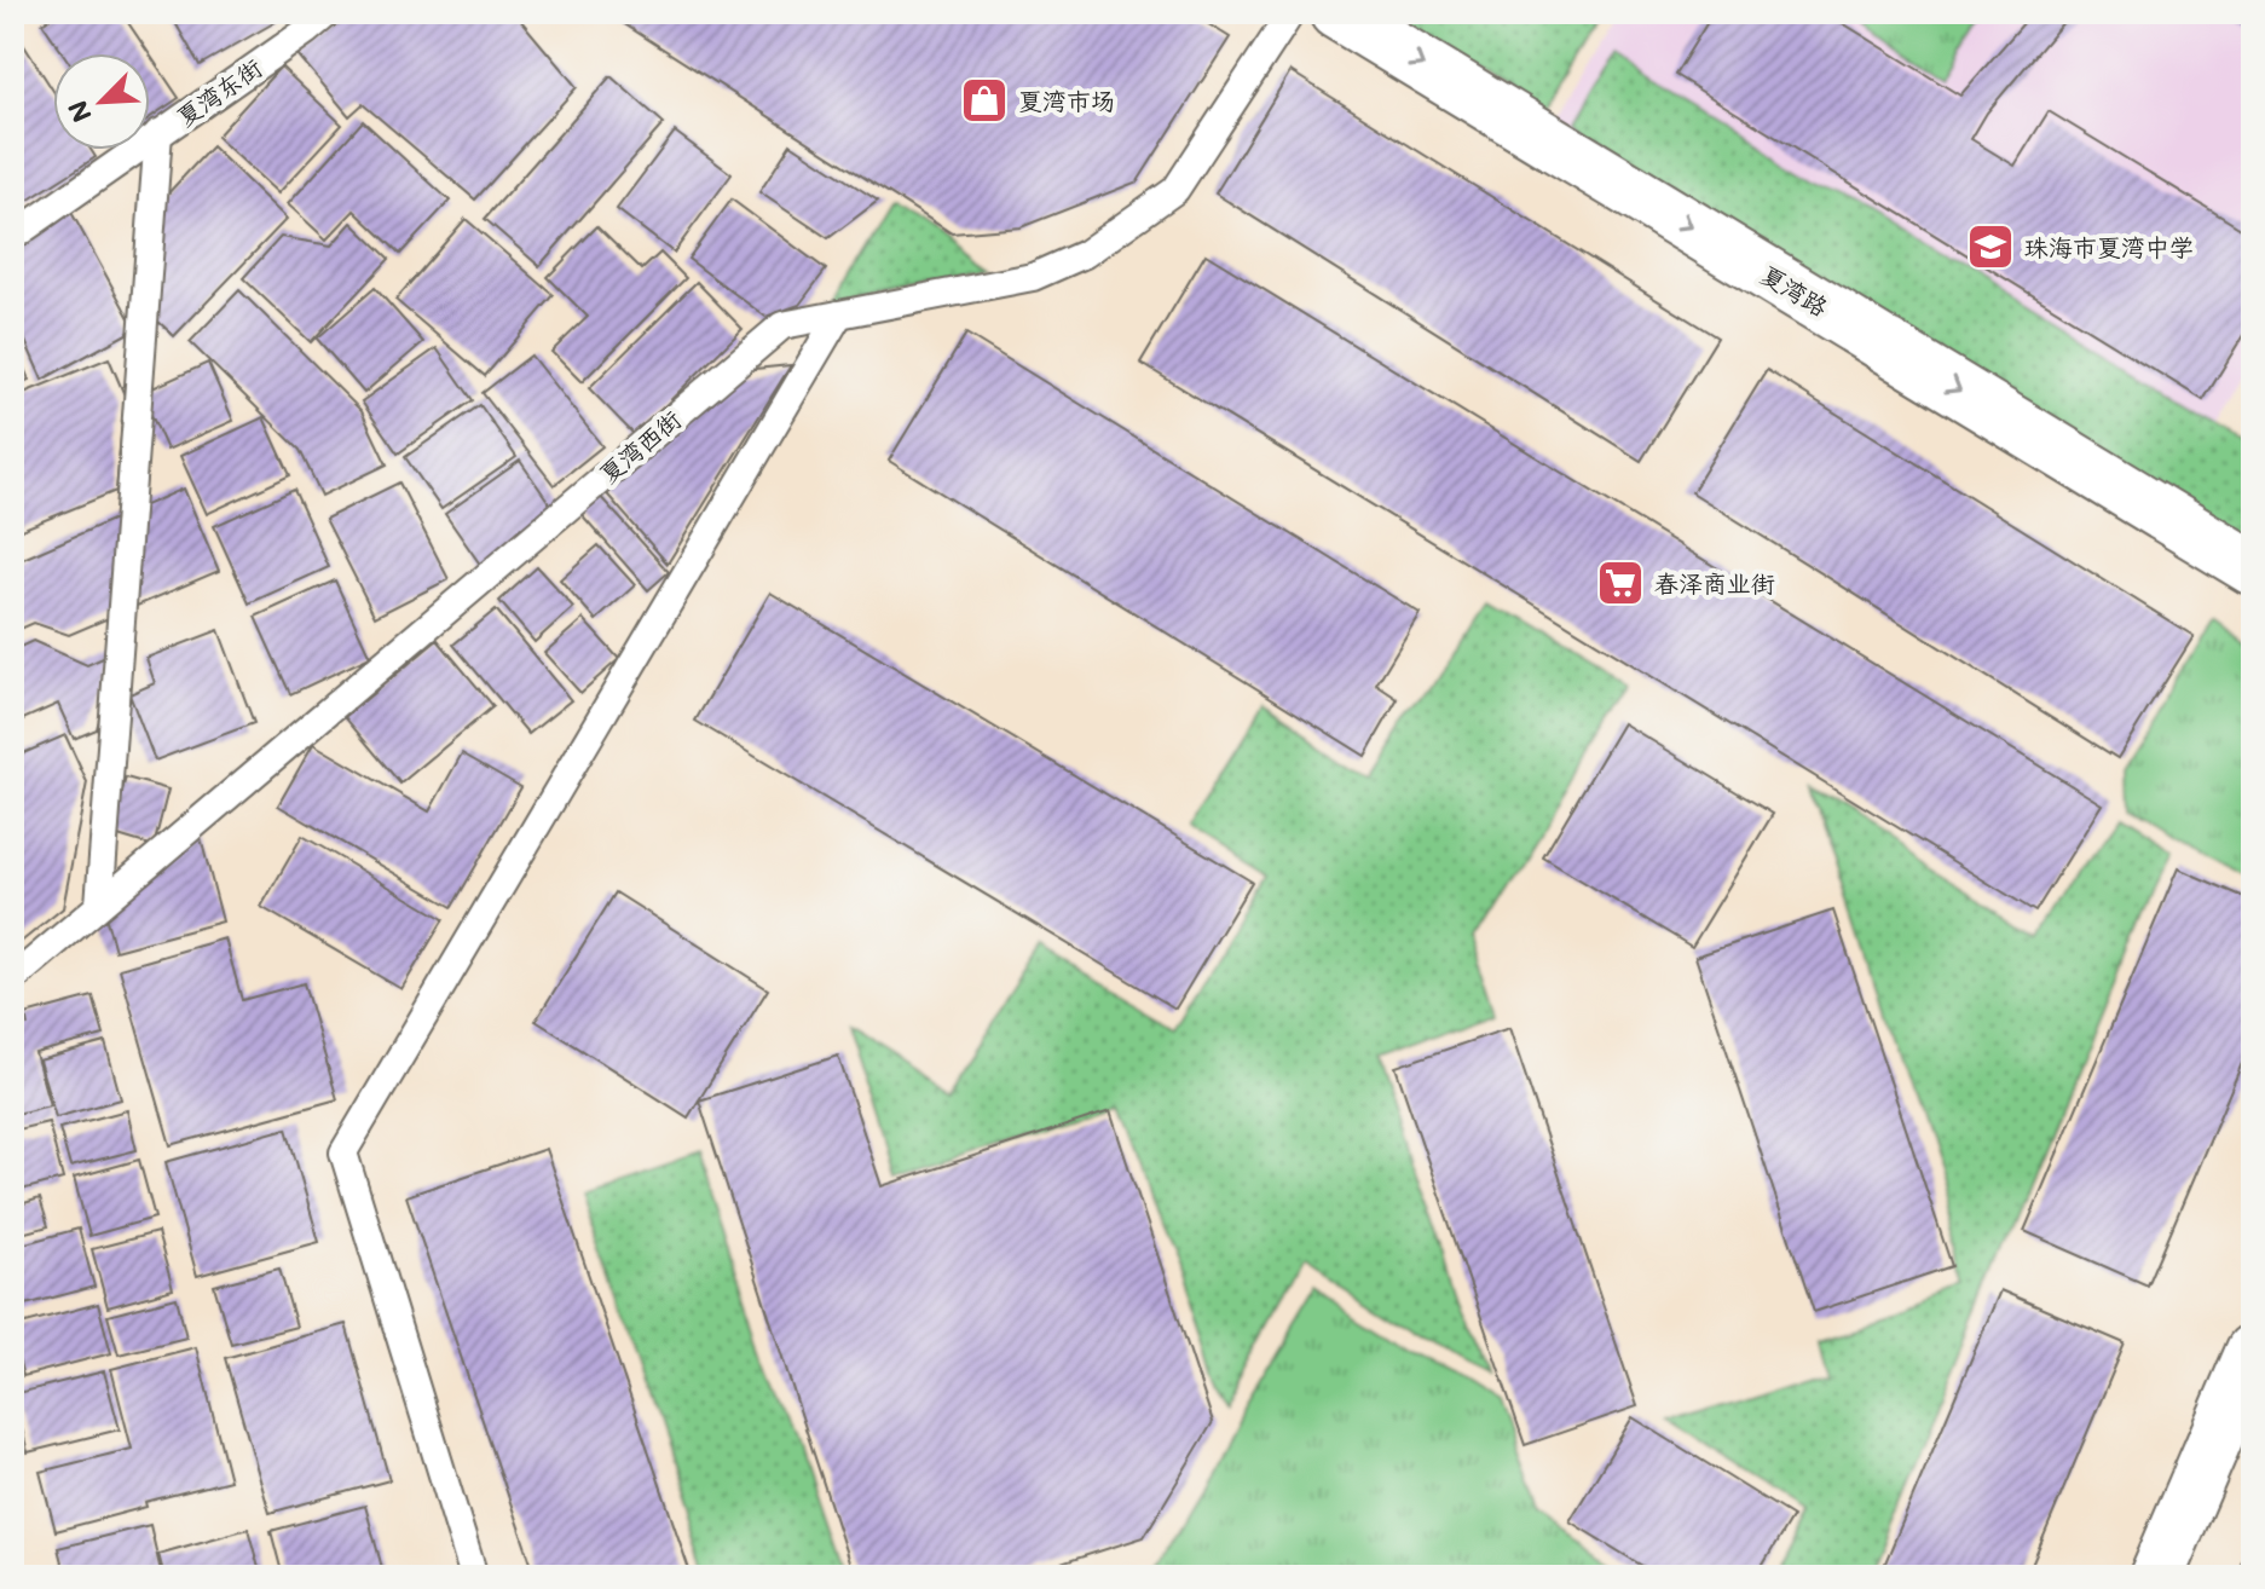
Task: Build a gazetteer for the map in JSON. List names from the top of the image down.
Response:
{
  "streets": {
    "street": ["夏湾路"],
    "lane": ["夏湾东街", "夏湾西街"]
  },
  "one_way": ["夏湾路"],
  "places": {
    "shop": ["夏湾市场"],
    "school or university": ["珠海市夏湾中学"],
    "supermarket": ["春泽商业街"]
  },
  "north": "bottom left"
}
